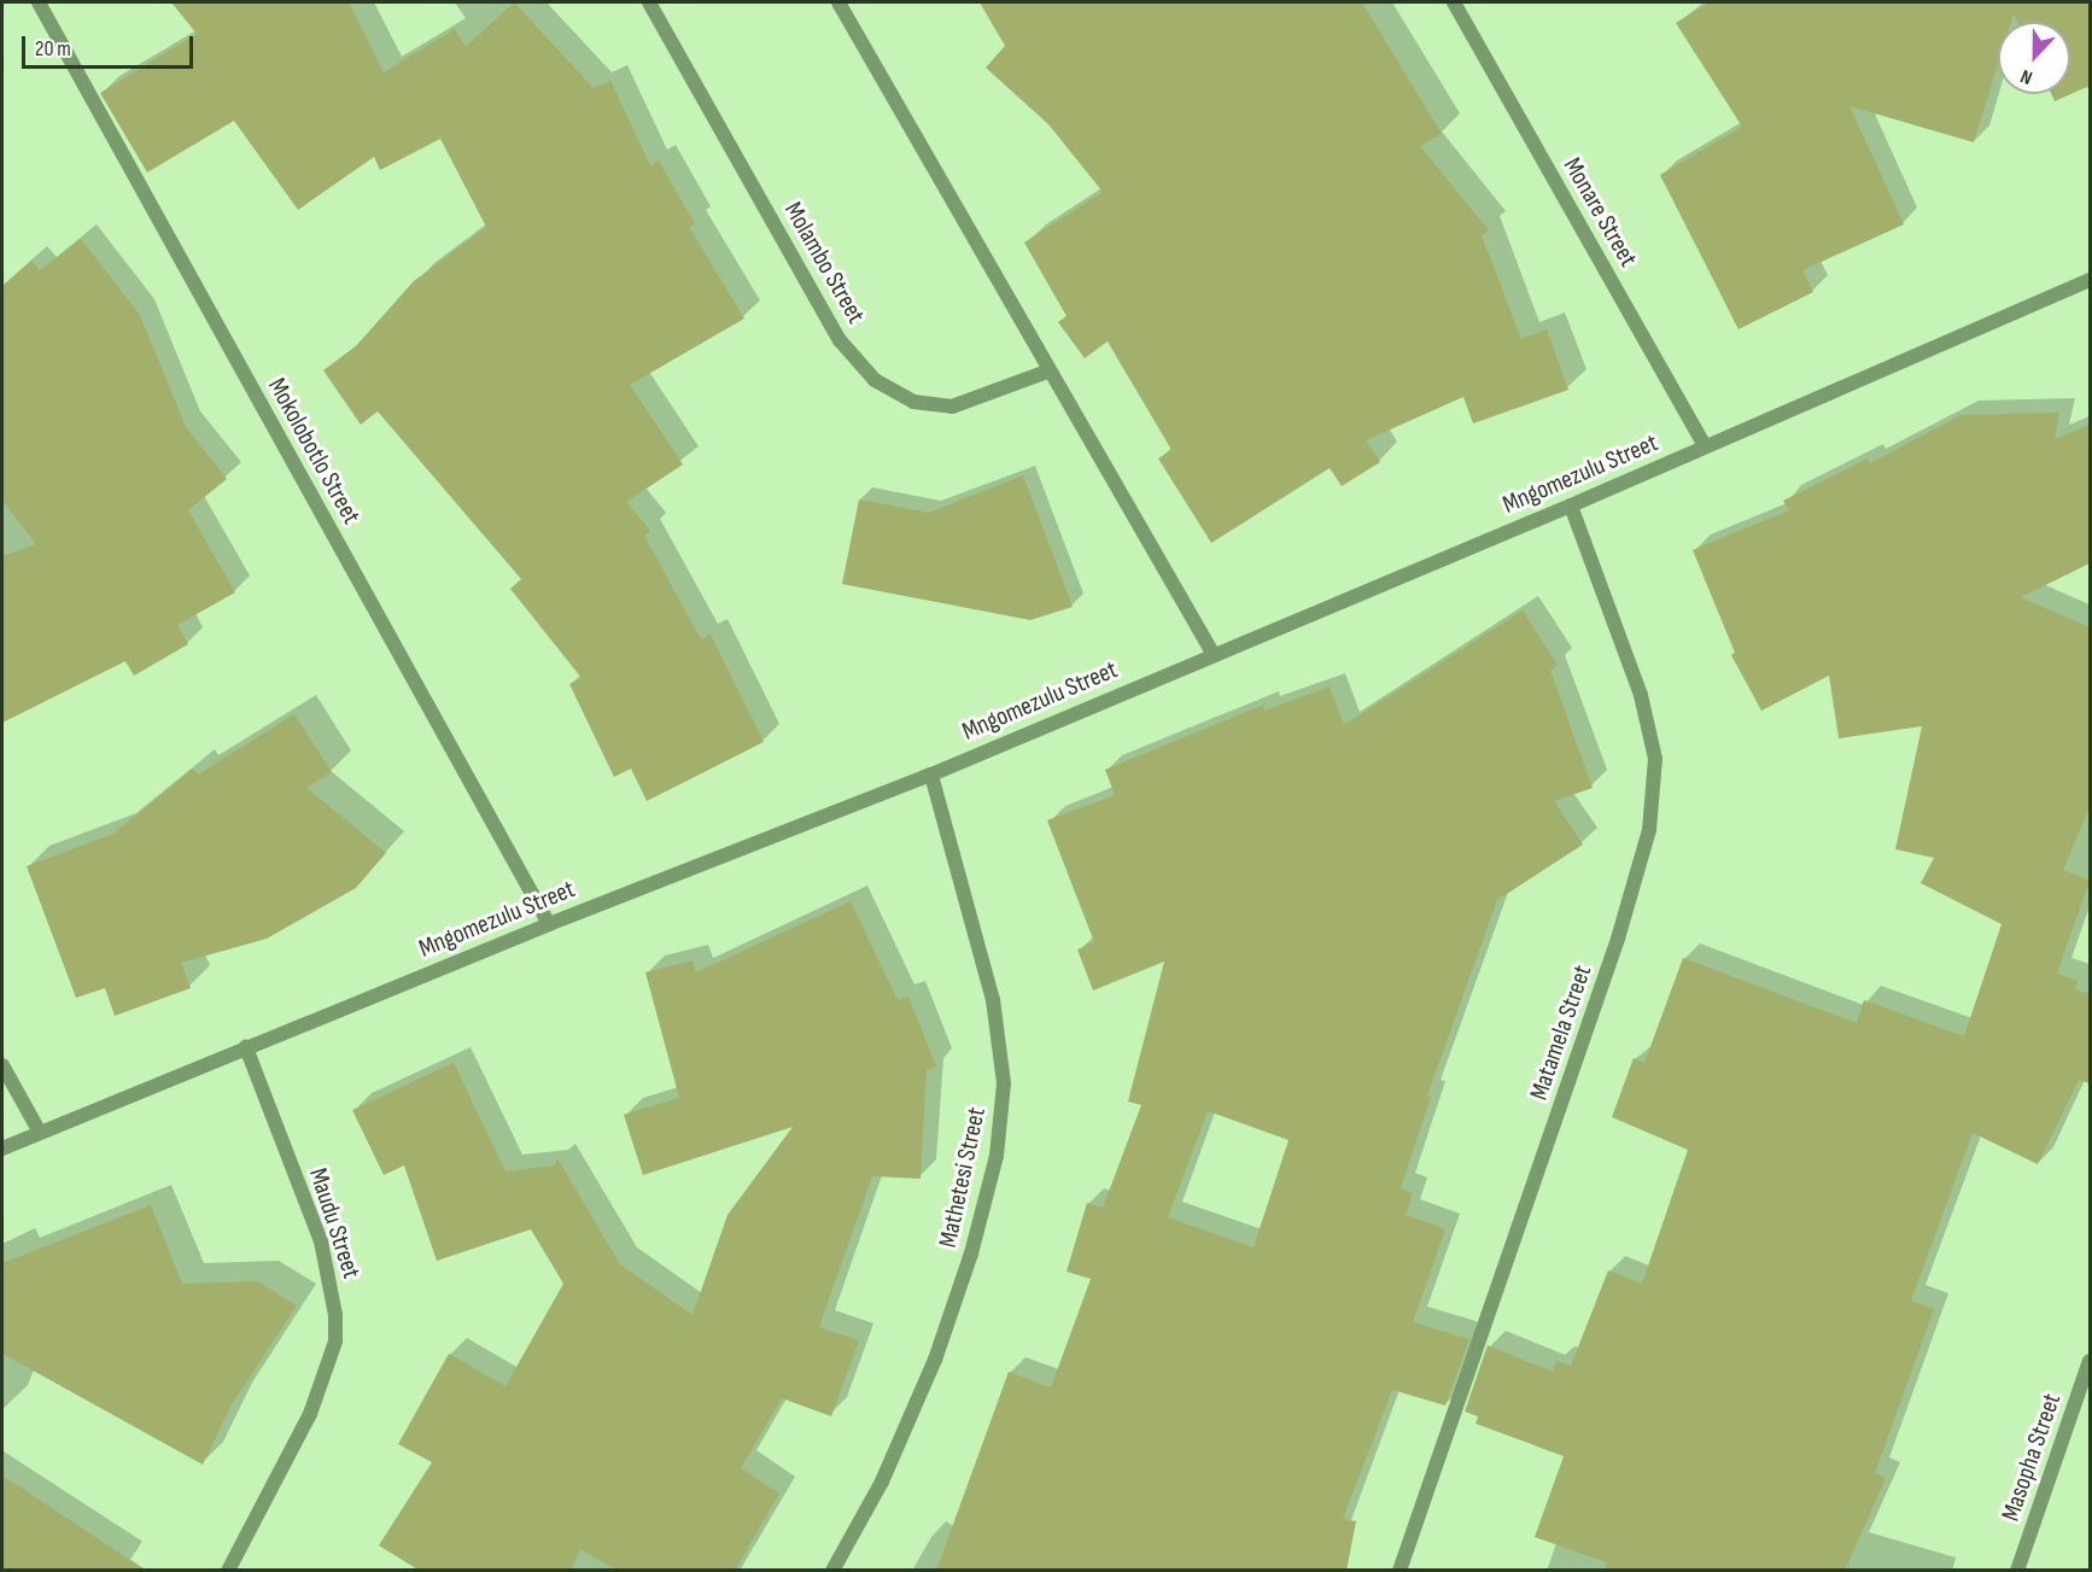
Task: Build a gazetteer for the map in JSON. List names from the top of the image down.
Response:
{
  "streets": {
    "street": [
      "Monare Street",
      "Molambo Street",
      "Mokolobotlo Street",
      "Mngomezulu Street",
      "Matamela Street",
      "Mathetesi Street",
      "Maudu Street",
      "Masopha Street"
    ]
  },
  "crossings": [
    ["Monare Street", "Mngomezulu Street"],
    ["Mokolobotlo Street", "Mngomezulu Street"],
    ["Mngomezulu Street", "Matamela Street"],
    ["Mngomezulu Street", "Mathetesi Street"],
    ["Mngomezulu Street", "Maudu Street"]
  ],
  "scale_bar": "20 m",
  "north": "bottom"
}
